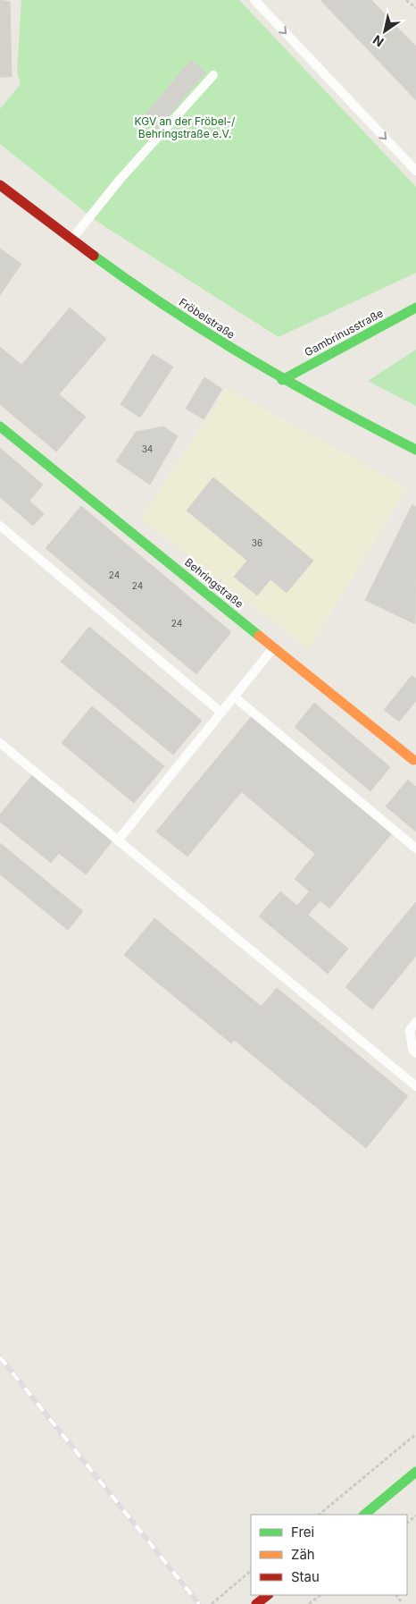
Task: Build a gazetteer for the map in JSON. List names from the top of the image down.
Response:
{
  "streets": {
    "street": ["Fröbelstraße", "Gambrinusstraße", "Behringstraße"]
  },
  "crossings": [
    ["Fröbelstraße", "Gambrinusstraße"]
  ],
  "parks": ["KGV an der Fröbel-/ Behringstraße e.V."],
  "house_numbers": [
    "34",
    "36",
    "24",
    "24",
    "24"
  ],
  "legend": ["Frei", "Zäh", "Stau"],
  "north": "bottom left"
}
